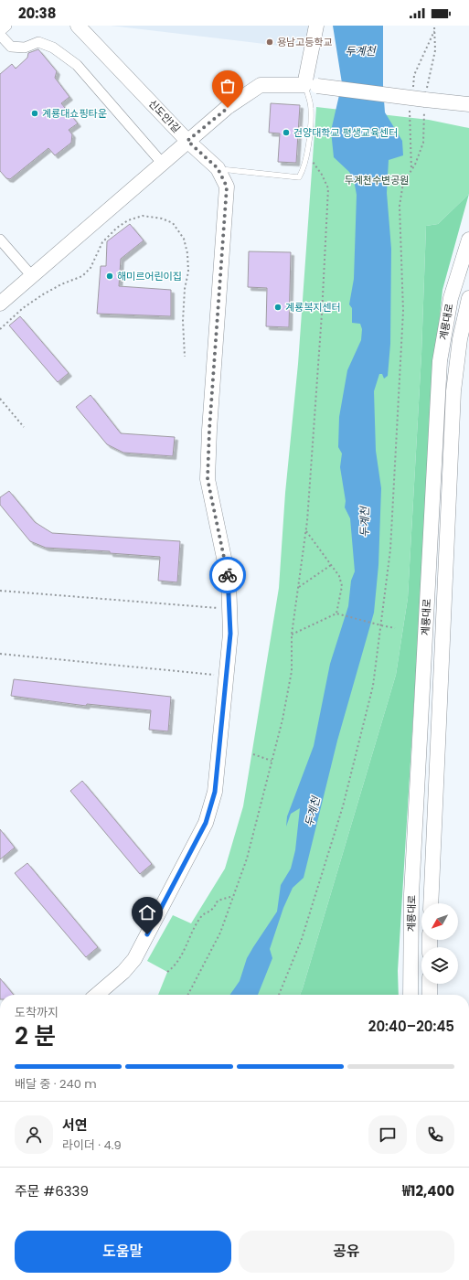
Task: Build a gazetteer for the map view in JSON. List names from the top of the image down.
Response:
{
  "streets": {
    "street": ["신도안1길", "계룡대로"]
  },
  "water": ["두계천"],
  "parks": ["두계천수변공원"],
  "places": [
    "용남고등학교",
    "계룡대쇼핑타운",
    "건양대학교 평생교육센터",
    "해미르어린이집",
    "계룡복지센터"
  ],
  "north": "bottom left",
  "page": {
    "status": "20:38",
    "heading": ["2 분", "도착까지", "20:40–20:45"],
    "panel": [
      "서연",
      "라이더 · 4.9",
      "주문 #6339",
      "₩12,400"
    ],
    "bar": "배달 중 · 240 m",
    "buttons": ["도움말", "공유"]
  }
}
